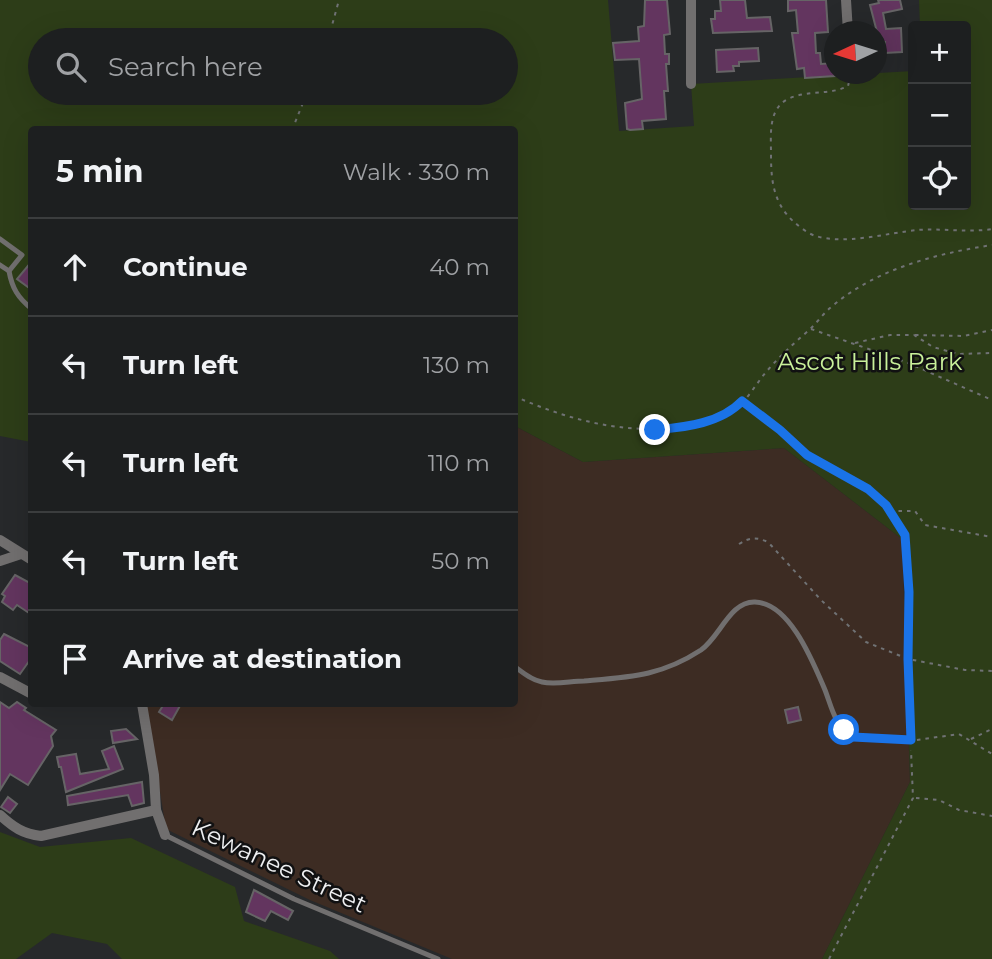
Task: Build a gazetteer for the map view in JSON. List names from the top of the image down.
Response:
{
  "streets": {
    "street": ["Kewanee Street"]
  },
  "parks": ["Ascot Hills Park"],
  "north": "left",
  "page": {
    "map_buttons": ["+", "−"],
    "search": "Search here",
    "heading": ["5 min", "Walk · 330 m"],
    "list": [
      ["Continue", "40 m"],
      ["Turn left", "130 m"],
      ["Turn left", "110 m"],
      ["Turn left", "50 m"],
      "Arrive at destination"
    ]
  }
}
